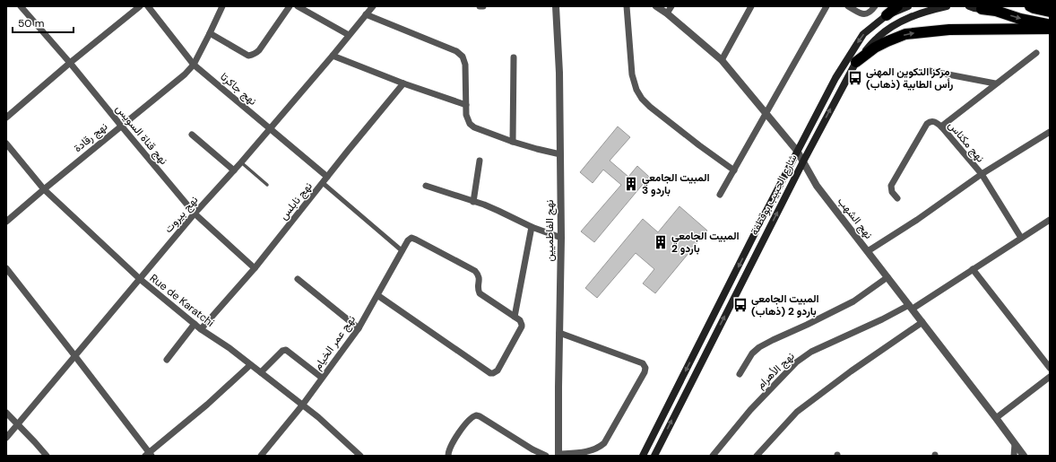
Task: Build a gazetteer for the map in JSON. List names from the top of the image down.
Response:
{
  "streets": {
    "main road": ["شارع الحبيب بوقطفة"],
    "street": [
      "نهج جاكرتا",
      "نهج قناة السويس",
      "نهج رقادة",
      "نهج مكناس",
      "نهج نابلس",
      "نهج بيروت",
      "نهج الشهب",
      "نهج الفاطميين",
      "Rue de Karatchi",
      "نهج عمر الخيام",
      "نهج الأهرام"
    ]
  },
  "crossings": [
    ["نهج جاكرتا", "نهج رقادة"],
    ["نهج جاكرتا", "نهج نابلس"],
    ["نهج جاكرتا", "نهج بيروت"],
    ["نهج قناة السويس", "نهج رقادة"],
    ["نهج قناة السويس", "نهج نابلس"],
    ["نهج قناة السويس", "نهج بيروت"],
    ["نهج رقادة", "Rue de Karatchi"],
    ["نهج مكناس", "نهج الأهرام"],
    ["شارع الحبيب بوقطفة", "نهج الشهب"],
    ["نهج نابلس", "Rue de Karatchi"],
    ["نهج بيروت", "Rue de Karatchi"],
    ["نهج الشهب", "نهج الأهرام"],
    ["Rue de Karatchi", "نهج عمر الخيام"]
  ],
  "places": {
    "bus stop": ["مركز التكوين المهني رأس الطابية (ذهاب)", "المبيت الجامعي باردو 2 (ذهاب)"],
    "building": ["المبيت الجامعي باردو 3", "المبيت الجامعي باردو 2"]
  },
  "scale_bar": "50 m"
}
